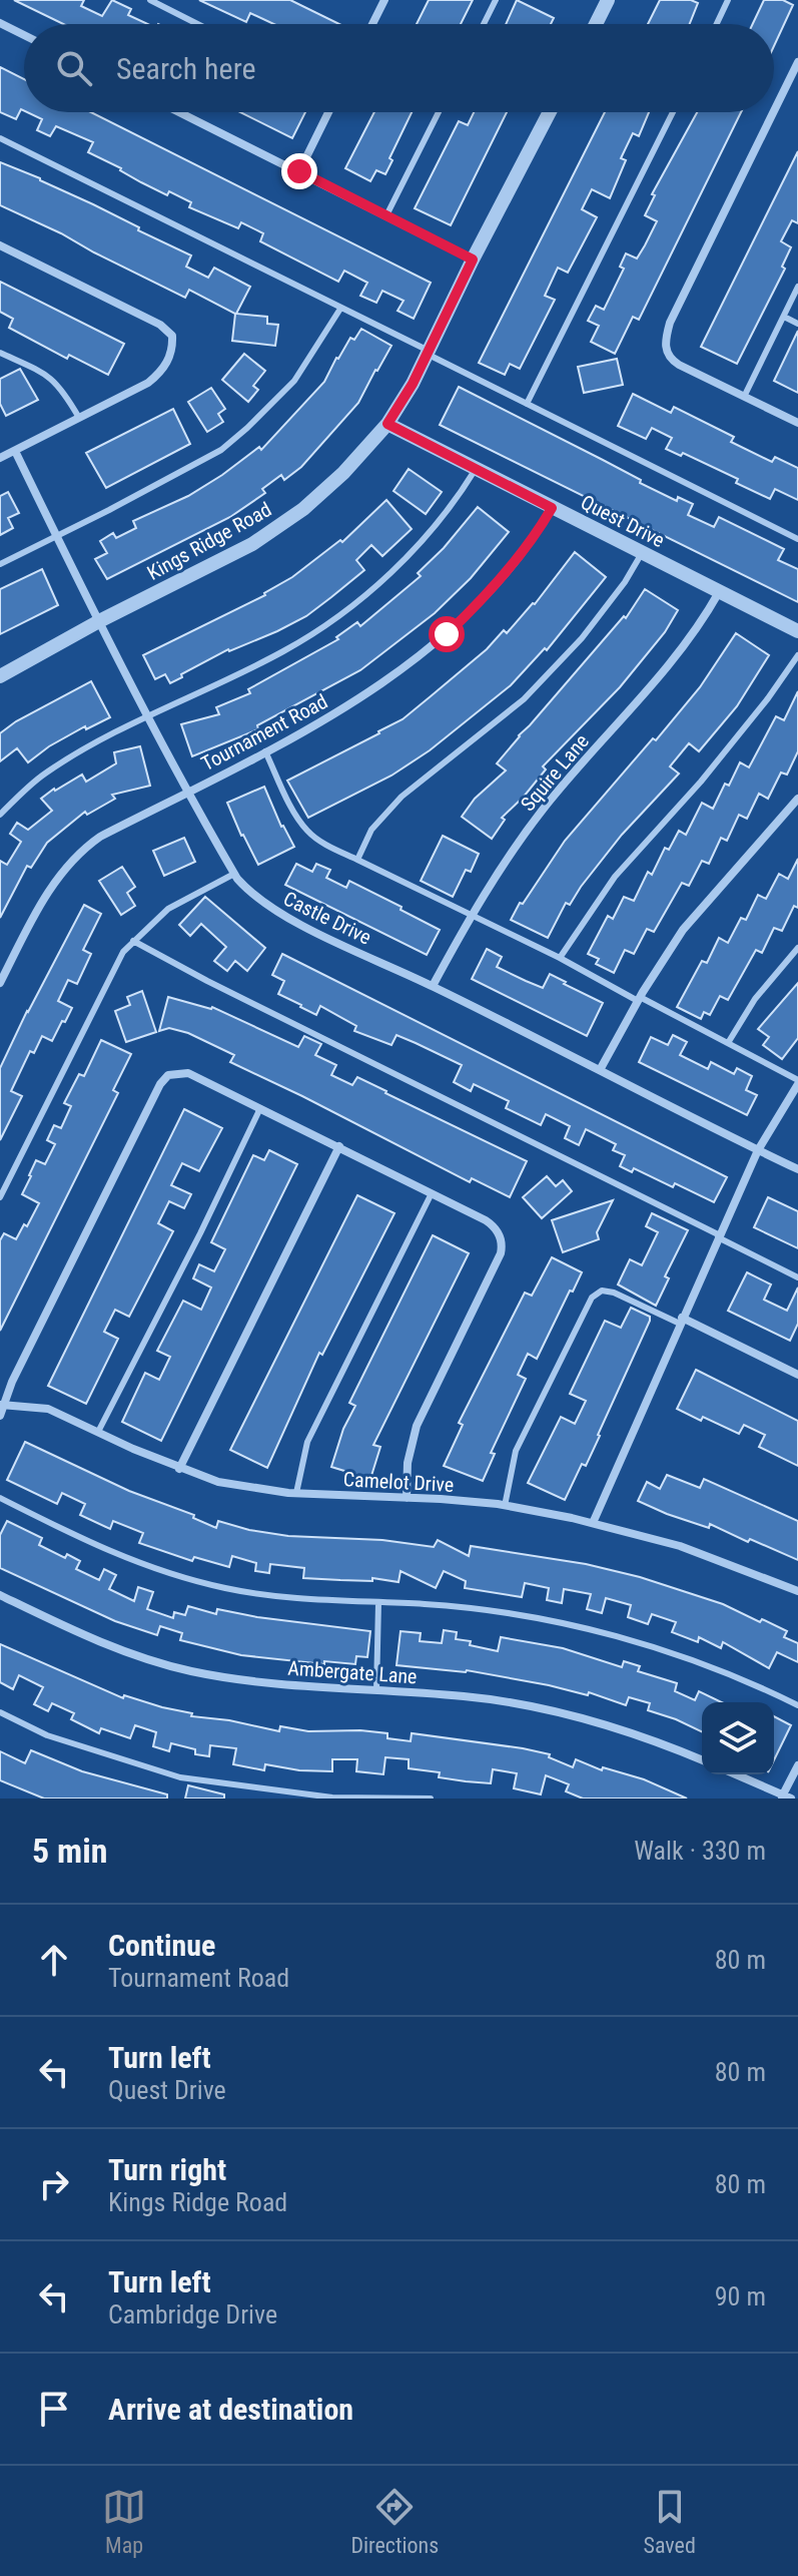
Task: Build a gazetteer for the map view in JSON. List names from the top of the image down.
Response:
{
  "streets": {
    "street": [
      "Quest Drive",
      "Kings Ridge Road",
      "Tournament Road",
      "Squire Lane",
      "Castle Drive",
      "Camelot Drive",
      "Ambergate Lane"
    ]
  },
  "crossings": [
    ["Quest Drive", "Kings Ridge Road"],
    ["Quest Drive", "Tournament Road"],
    ["Quest Drive", "Squire Lane"],
    ["Kings Ridge Road", "Castle Drive"],
    ["Tournament Road", "Castle Drive"],
    ["Squire Lane", "Castle Drive"]
  ],
  "page": {
    "search": "Search here",
    "heading": ["5 min", "Walk · 330 m"],
    "list": [
      ["Continue", "Tournament Road", "80 m"],
      ["Turn left", "Quest Drive", "80 m"],
      ["Turn right", "Kings Ridge Road", "80 m"],
      ["Turn left", "Cambridge Drive", "90 m"],
      "Arrive at destination"
    ],
    "nav": ["Map", "Directions", "Saved"]
  }
}
